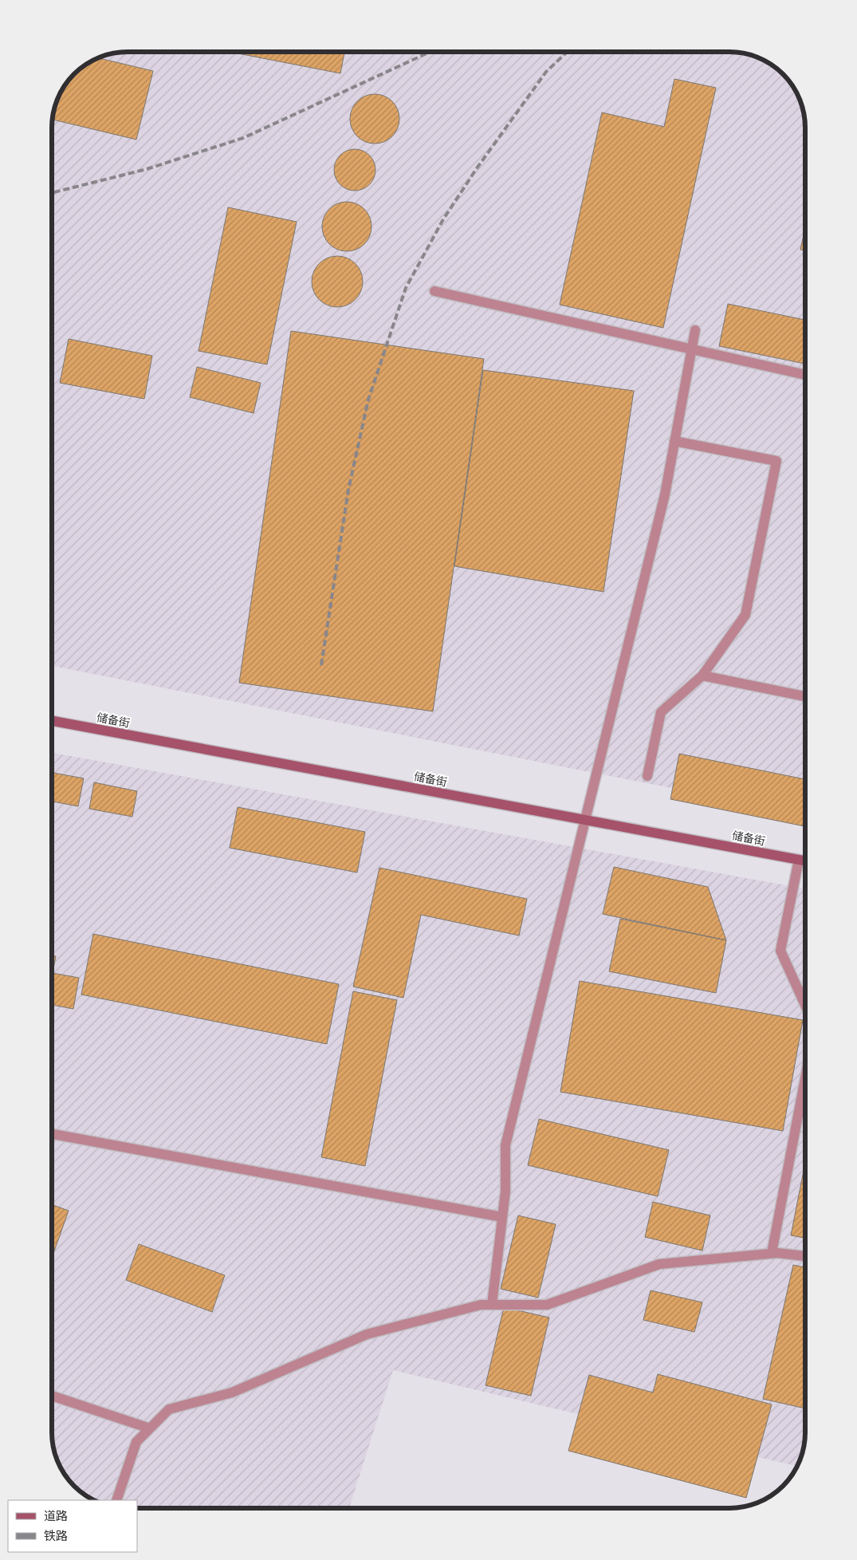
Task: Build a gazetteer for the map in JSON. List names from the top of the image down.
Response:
{
  "streets": {
    "street": ["储备街"]
  },
  "legend": ["道路", "铁路"]
}
